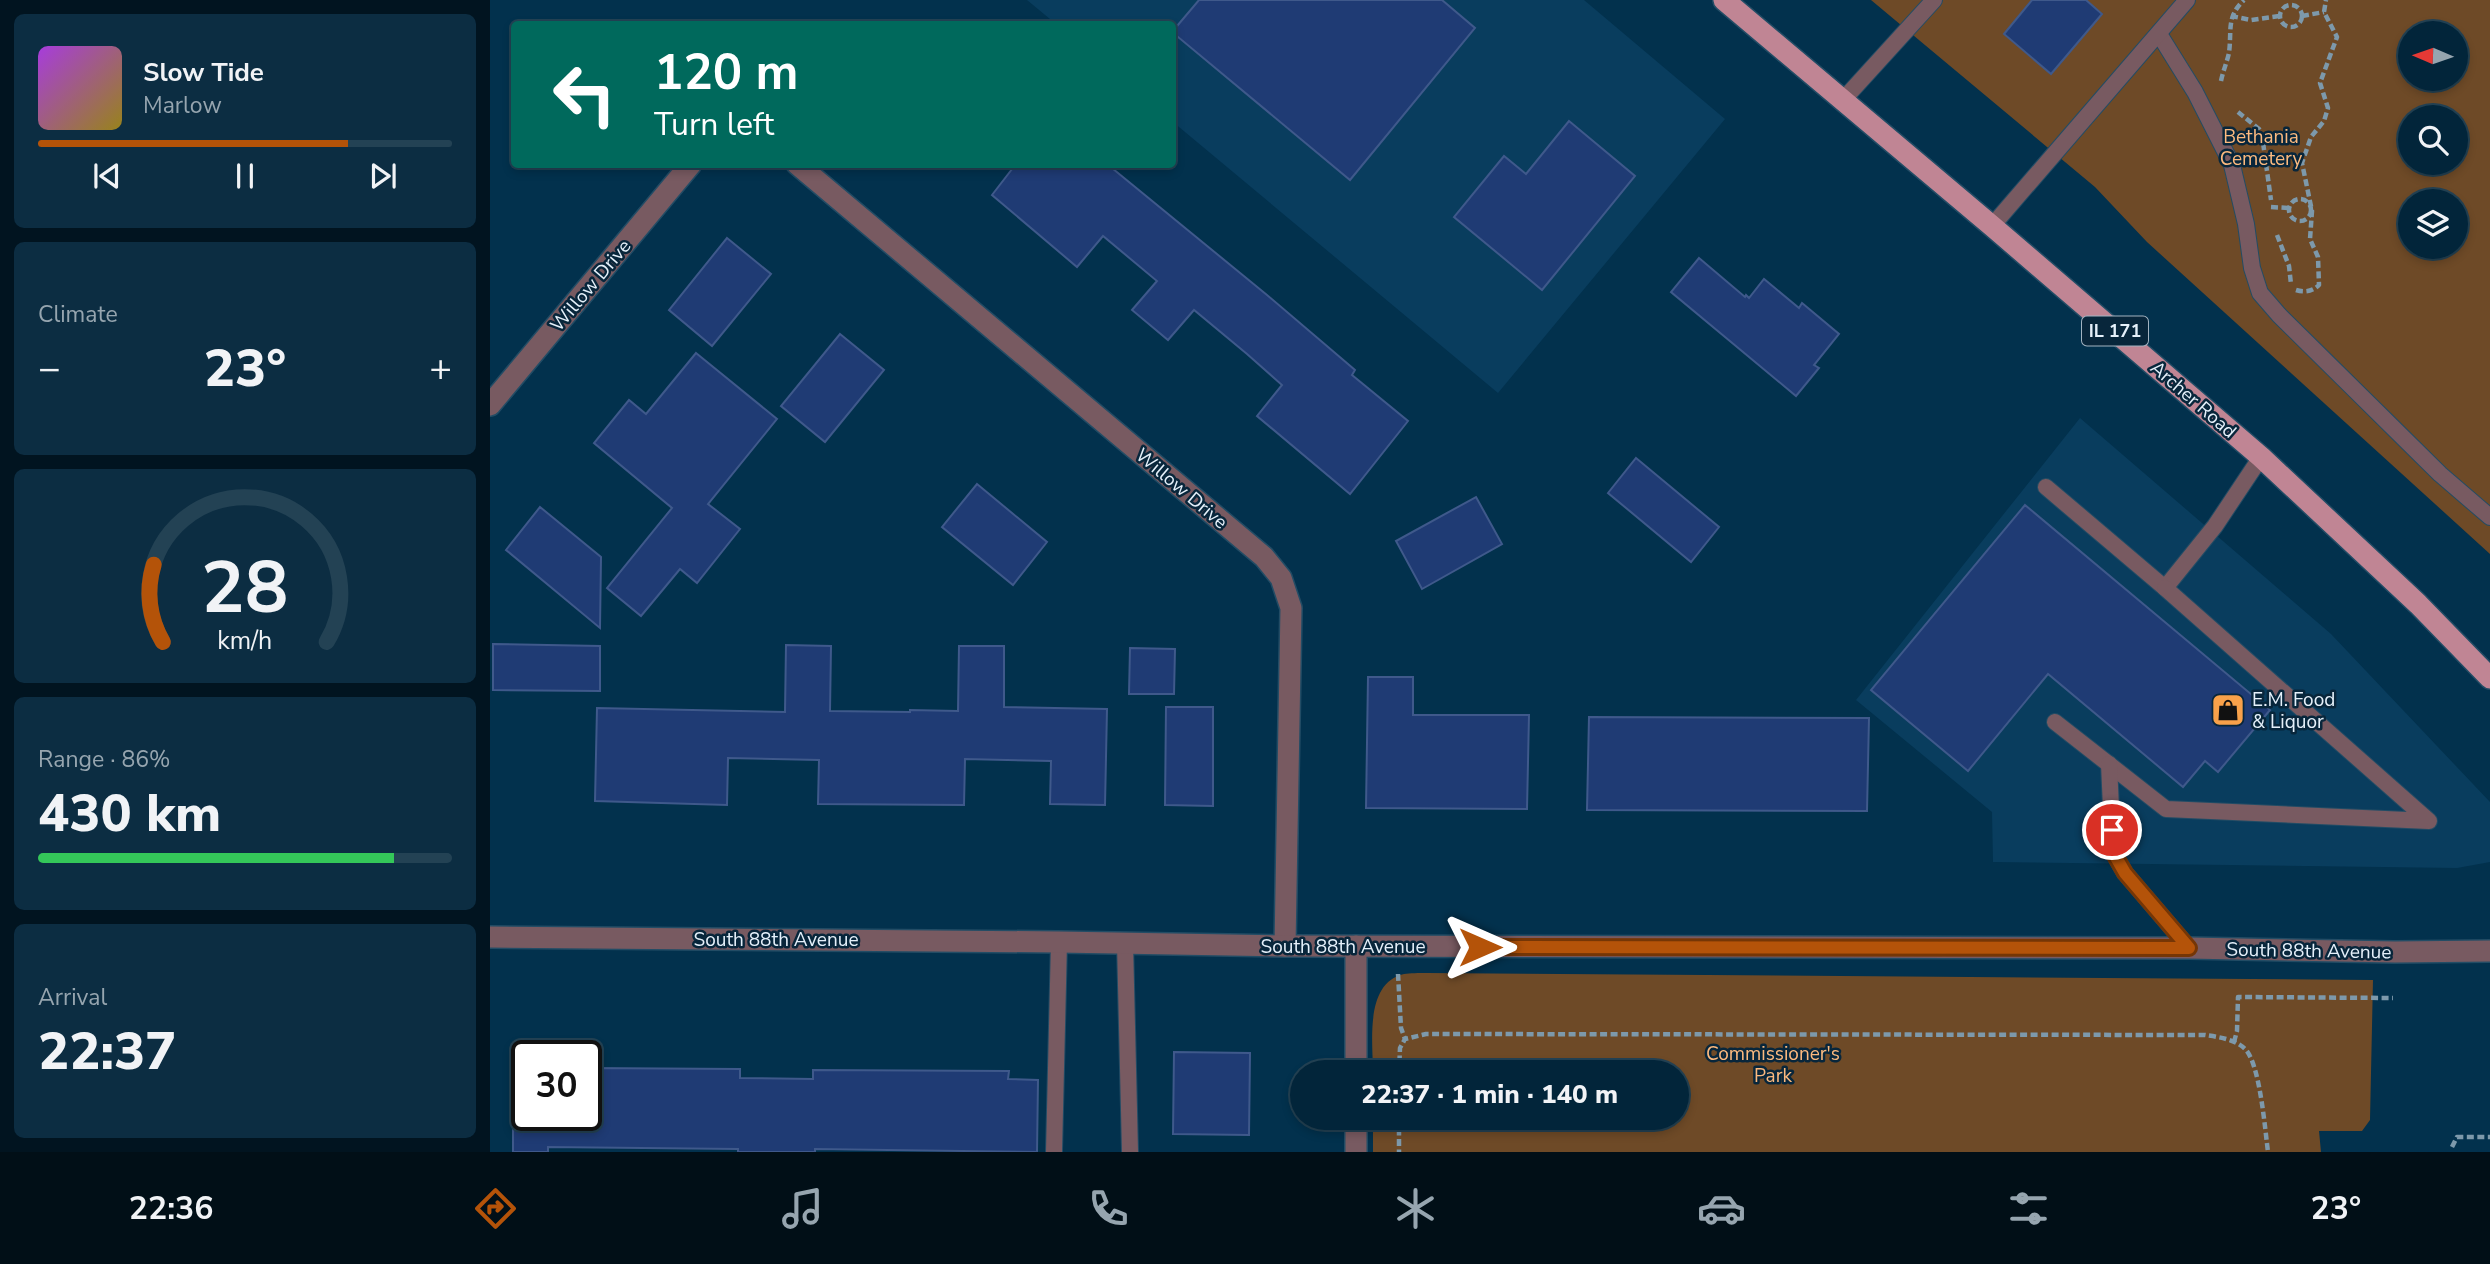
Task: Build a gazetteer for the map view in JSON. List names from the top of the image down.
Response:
{
  "streets": {
    "main road": ["IL 171", "Archer Road"],
    "street": ["Willow Drive", "South 88th Avenue"]
  },
  "crossings": [
    ["Willow Drive", "South 88th Avenue"]
  ],
  "parks": ["Bethania Cemetery", "Commissioner's Park"],
  "places": {
    "shop": ["E.M. Food & Liquor"]
  },
  "north": "left",
  "page": {
    "turn": ["120 m", "Turn left"],
    "song": ["Slow Tide", "Marlow"],
    "tile": [
      "Climate",
      ["Range · 86%", "430 km"],
      ["Arrival", "22:37"]
    ],
    "heat": ["−", "23°", "+"],
    "limit": "30",
    "trip": "22:37 · 1 min · 140 m",
    "tabs": ["22:36", "23°"],
    "gauge": ["28", "km/h"]
  }
}
